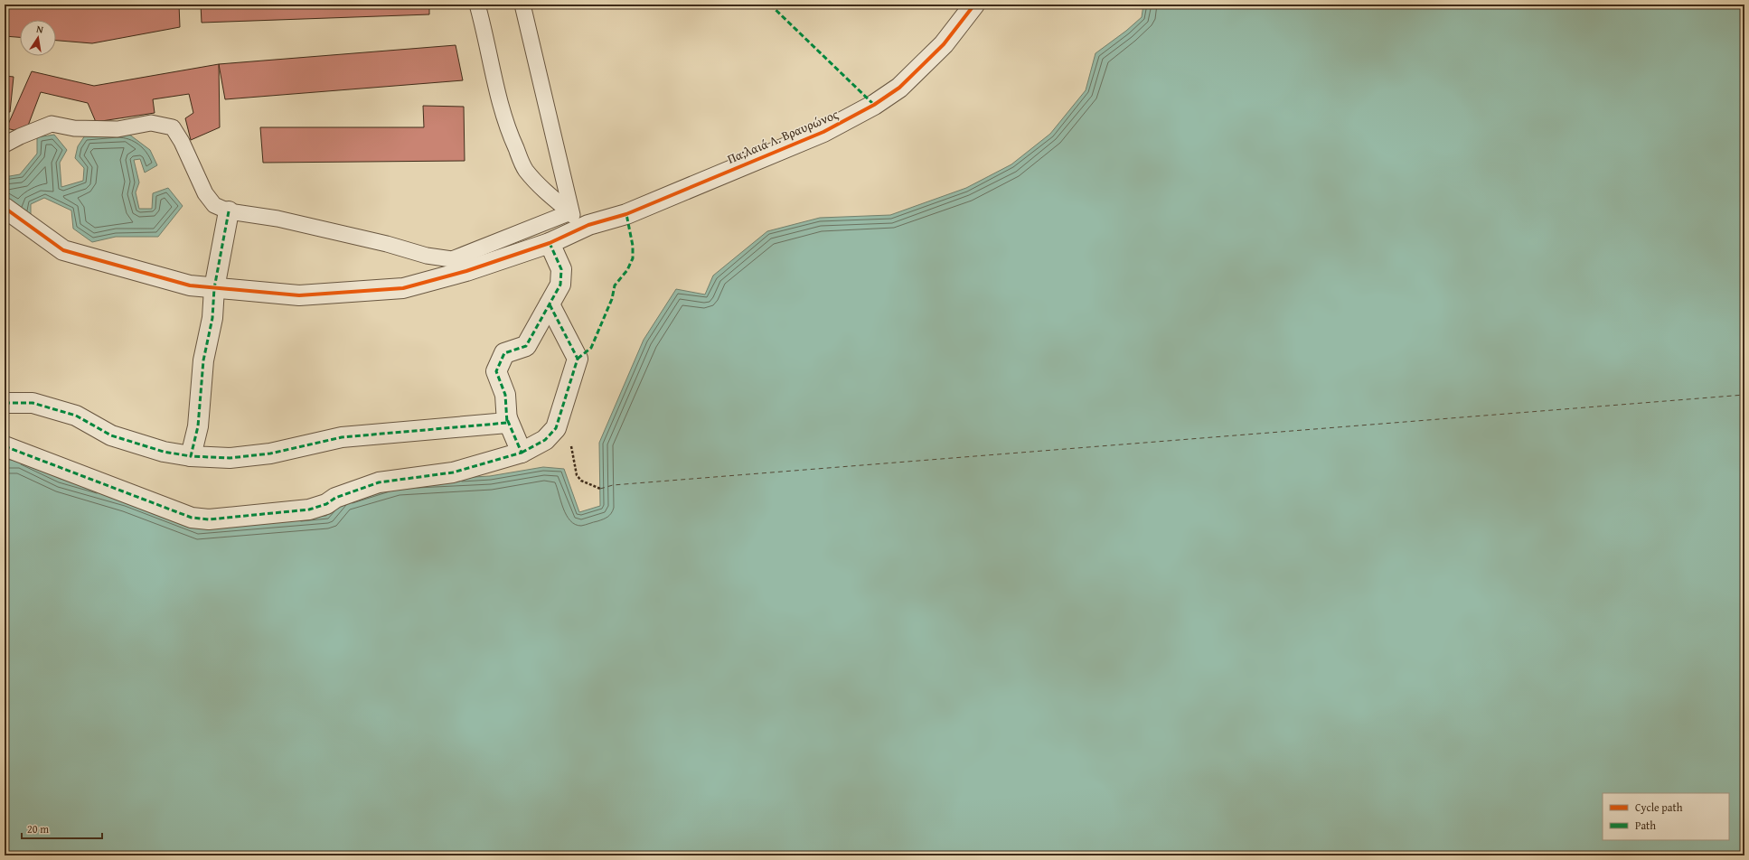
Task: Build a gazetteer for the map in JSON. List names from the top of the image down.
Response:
{
  "streets": {
    "street": ["Πα;λαιά Λ. Βραυρώνος"]
  },
  "legend": ["Cycle path", "Path"],
  "scale_bar": "20 m",
  "north": "top"
}
